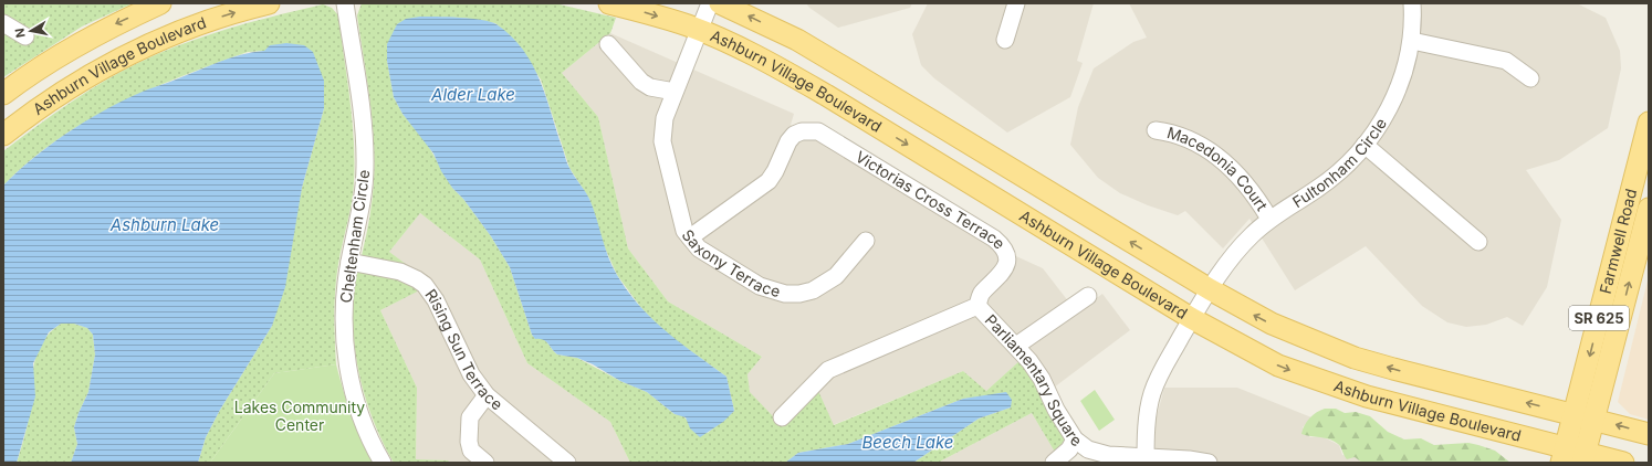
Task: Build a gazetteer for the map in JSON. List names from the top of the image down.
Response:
{
  "streets": {
    "main road": ["Ashburn Village Boulevard", "Farmwell Road", "SR 625"],
    "street": [
      "Fultonham Circle",
      "Macedonia Court",
      "Victorias Cross Terrace",
      "Cheltenham Circle",
      "Saxony Terrace",
      "Rising Sun Terrace",
      "Parliamentary Square"
    ]
  },
  "crossings": [
    ["Ashburn Village Boulevard", "Fultonham Circle"],
    ["Ashburn Village Boulevard", "Farmwell Road"],
    ["Ashburn Village Boulevard", "Saxony Terrace"],
    ["Fultonham Circle", "Macedonia Court"],
    ["Victorias Cross Terrace", "Saxony Terrace"],
    ["Victorias Cross Terrace", "Parliamentary Square"],
    ["Cheltenham Circle", "Rising Sun Terrace"]
  ],
  "water": ["Alder Lake", "Ashburn Lake", "Beech Lake"],
  "parks": ["Lakes Community Center"],
  "north": "left"
}
